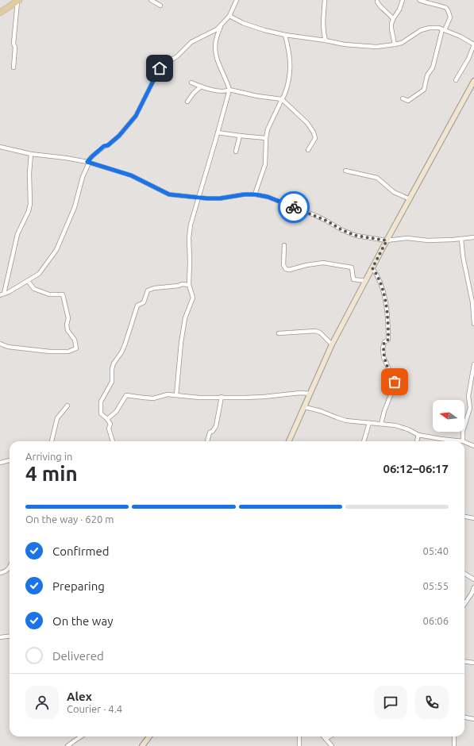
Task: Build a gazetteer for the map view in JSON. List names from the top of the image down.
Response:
{
  "north": "left",
  "page": {
    "heading": ["4 min", "Arriving in", "06:12–06:17"],
    "panel": ["Alex", "Courier · 4.4"],
    "bar": "On the way · 620 m",
    "list": [
      ["Confirmed", "05:40"],
      ["Preparing", "05:55"],
      ["On the way", "06:06"],
      "Delivered"
    ]
  }
}
